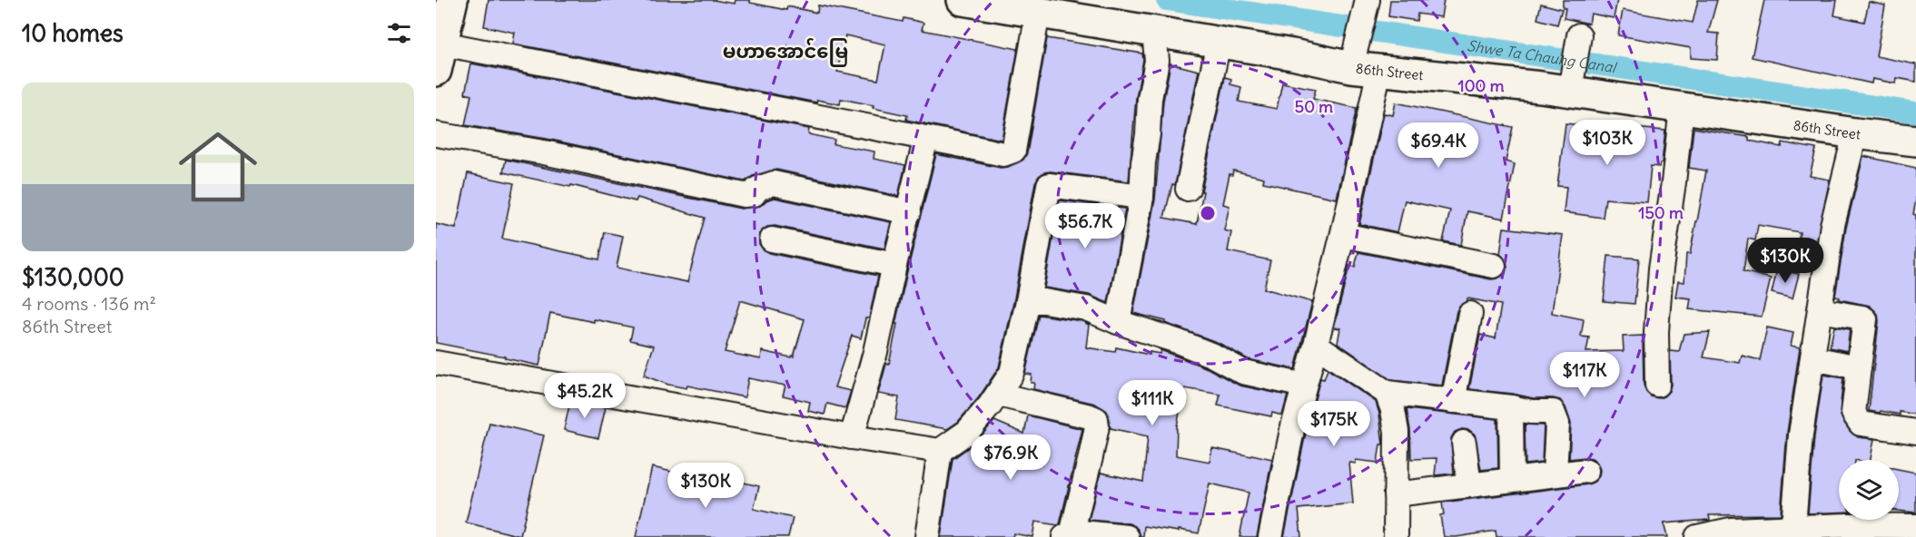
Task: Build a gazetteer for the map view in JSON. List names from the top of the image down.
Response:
{
  "streets": {
    "main road": ["86th Street"]
  },
  "districts": ["မဟာအောင်မြေ"],
  "water": ["Shwe Ta Chaung Canal"],
  "page": {
    "heading": "10 homes",
    "list": [
      {
        "name": "$130,000",
        "note": "4 rooms · 136 m² · 86th Street"
      }
    ],
    "price": [
      "$103K",
      "$69.4K",
      "$56.7K",
      "$130K",
      "$117K",
      "$45.2K",
      "$111K",
      "$175K",
      "$76.9K",
      "$130K"
    ]
  },
  "rings": ["100 m", "50 m", "150 m"]
}
